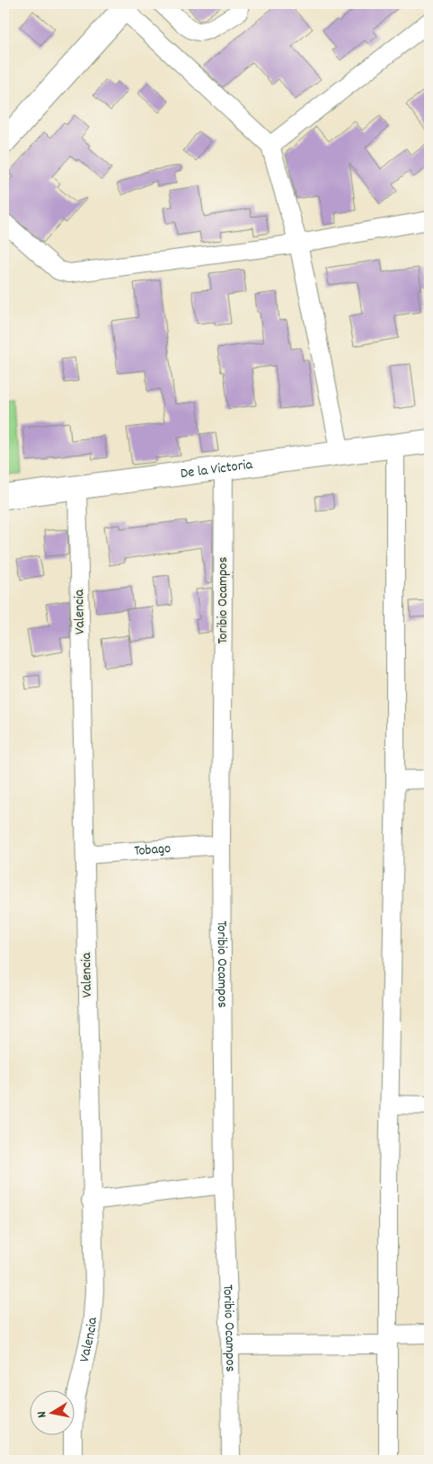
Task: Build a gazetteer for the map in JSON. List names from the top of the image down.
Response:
{
  "streets": {
    "main road": ["De la Victoria"],
    "street": ["Toribio Ocampos", "Valencia", "Tobago"]
  },
  "crossings": [
    ["De la Victoria", "Toribio Ocampos"],
    ["De la Victoria", "Valencia"],
    ["Toribio Ocampos", "Tobago"],
    ["Valencia", "Tobago"]
  ],
  "north": "left"
}
